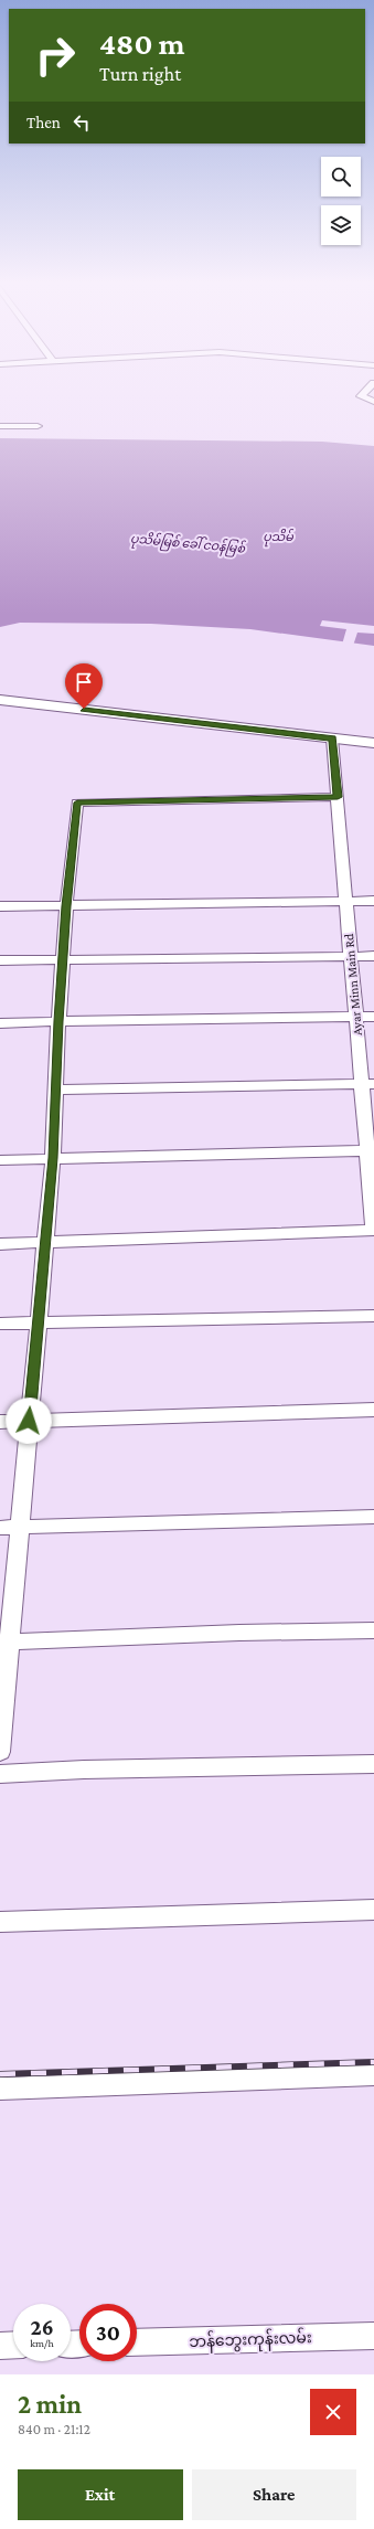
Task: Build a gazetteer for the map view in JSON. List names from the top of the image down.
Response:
{
  "streets": {
    "street": ["Ayar Minn Main Rd", "ဘန်ဘွေးကုန်းလမ်း"]
  },
  "water": ["ပုသိမ်", "ပုသိမ်မြစ် ခေါ် ငဝန်မြစ်"],
  "page": {
    "turn": ["480 m", "Turn right"],
    "then": "Then",
    "speed": "26 km/h",
    "limit": "30",
    "heading": ["2 min", "840 m · 21:12"],
    "buttons": ["Exit", "Share"]
  }
}
